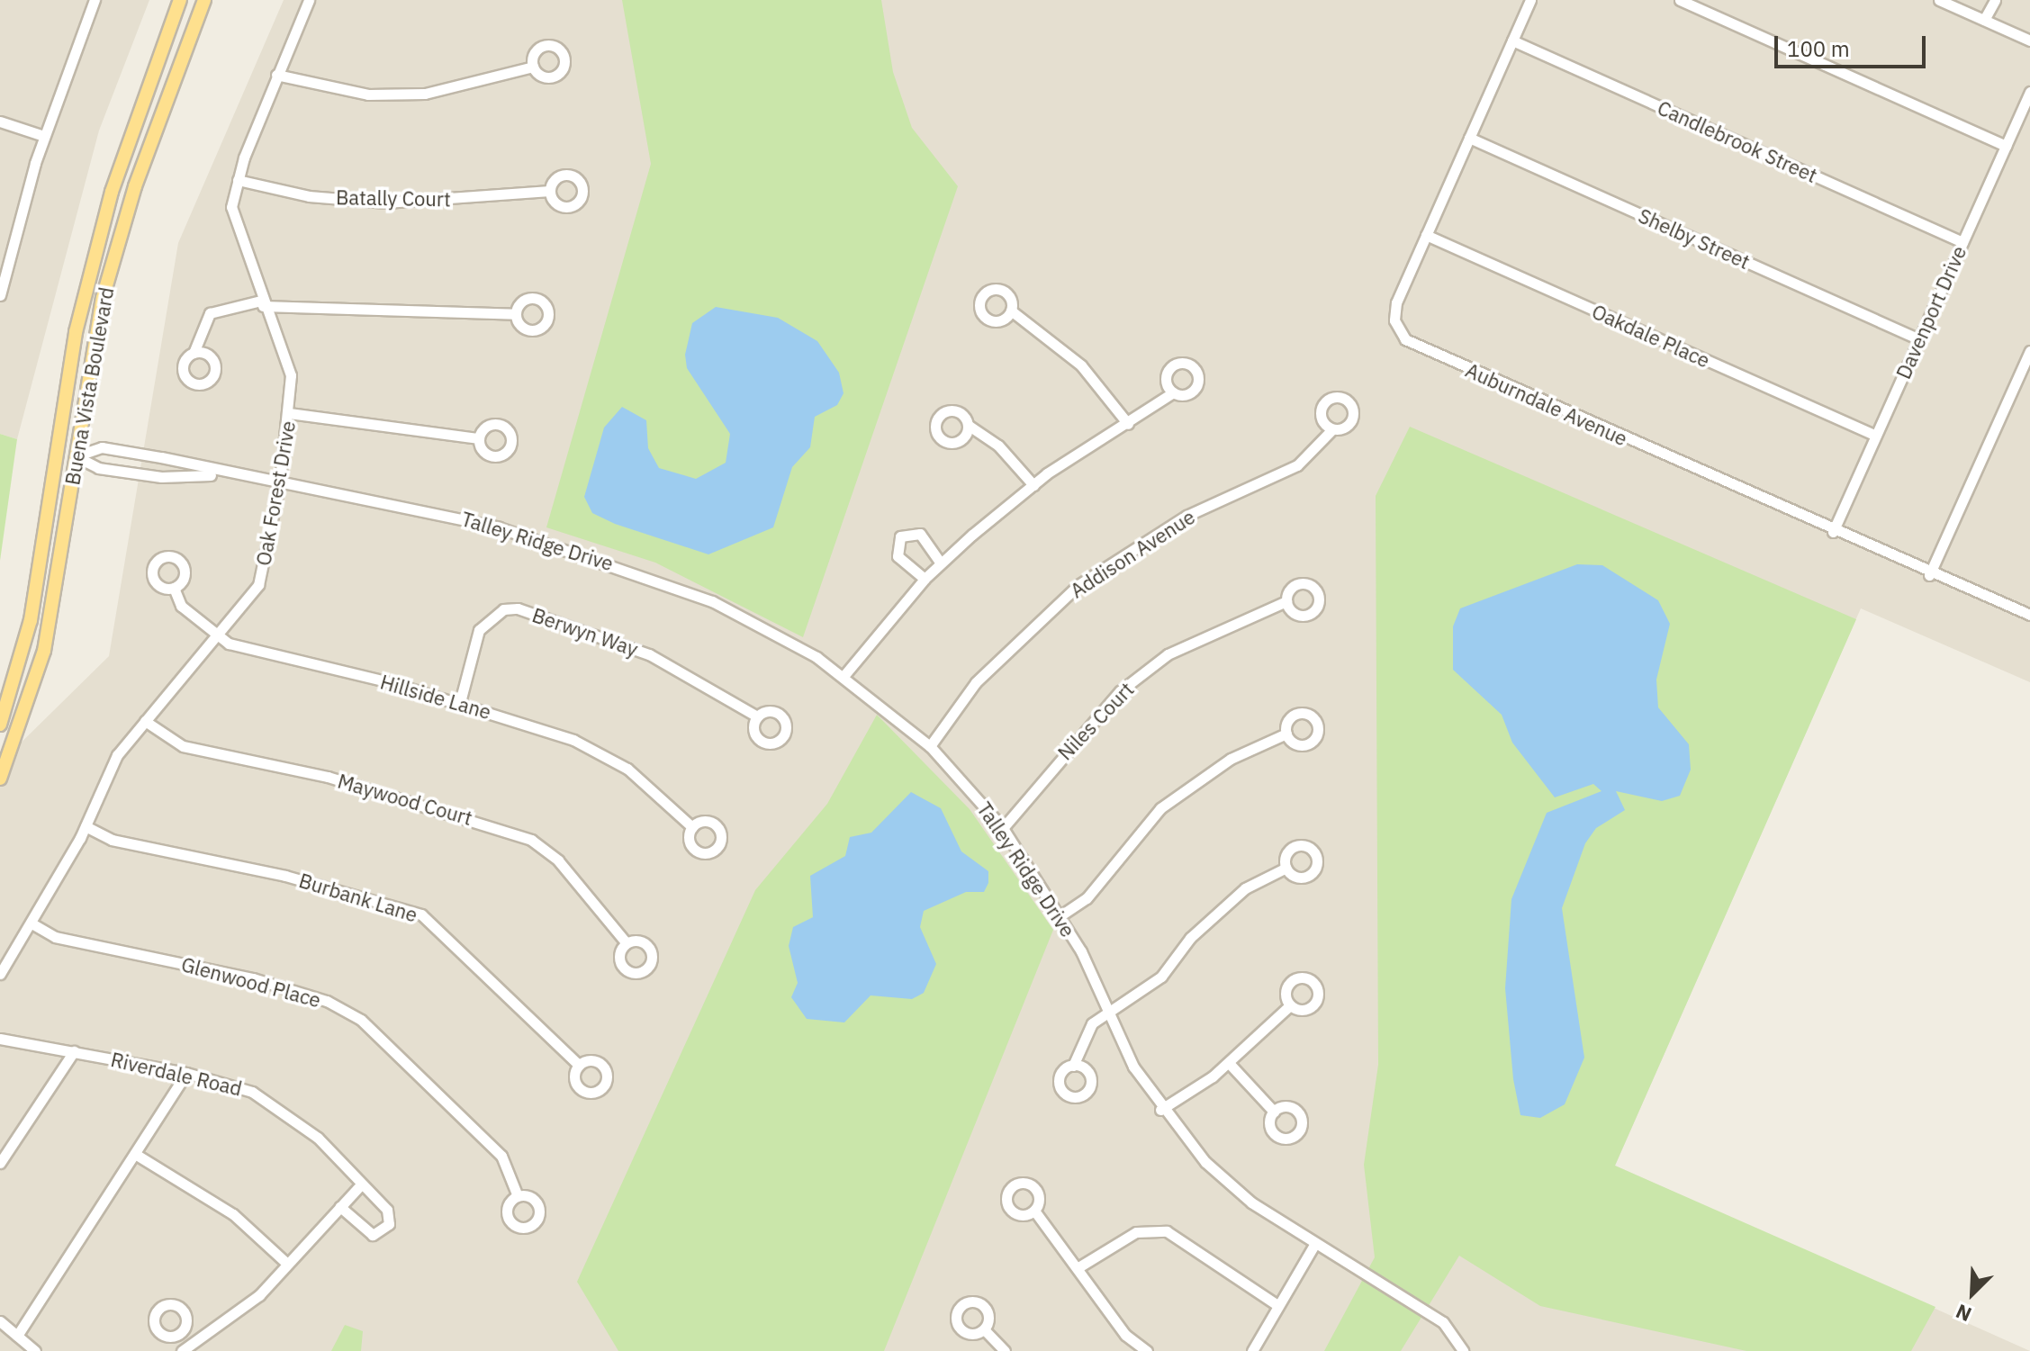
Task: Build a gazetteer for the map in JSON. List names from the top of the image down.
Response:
{
  "streets": {
    "main road": ["Buena Vista Boulevard"],
    "street": [
      "Candlebrook Street",
      "Batally Court",
      "Shelby Street",
      "Davenport Drive",
      "Oakdale Place",
      "Auburndale Avenue",
      "Oak Forest Drive",
      "Talley Ridge Drive",
      "Addison Avenue",
      "Berwyn Way",
      "Hillside Lane",
      "Niles Court",
      "Maywood Court",
      "Burbank Lane",
      "Glenwood Place",
      "Riverdale Road"
    ]
  },
  "crossings": [
    ["Candlebrook Street", "Davenport Drive"],
    ["Candlebrook Street", "Auburndale Avenue"],
    ["Batally Court", "Oak Forest Drive"],
    ["Shelby Street", "Davenport Drive"],
    ["Shelby Street", "Auburndale Avenue"],
    ["Davenport Drive", "Oakdale Place"],
    ["Davenport Drive", "Auburndale Avenue"],
    ["Oakdale Place", "Auburndale Avenue"],
    ["Buena Vista Boulevard", "Talley Ridge Drive"],
    ["Oak Forest Drive", "Talley Ridge Drive"],
    ["Oak Forest Drive", "Hillside Lane"],
    ["Oak Forest Drive", "Maywood Court"],
    ["Oak Forest Drive", "Burbank Lane"],
    ["Oak Forest Drive", "Glenwood Place"],
    ["Talley Ridge Drive", "Addison Avenue"],
    ["Talley Ridge Drive", "Niles Court"],
    ["Berwyn Way", "Hillside Lane"]
  ],
  "scale_bar": "100 m",
  "north": "bottom left"
}
